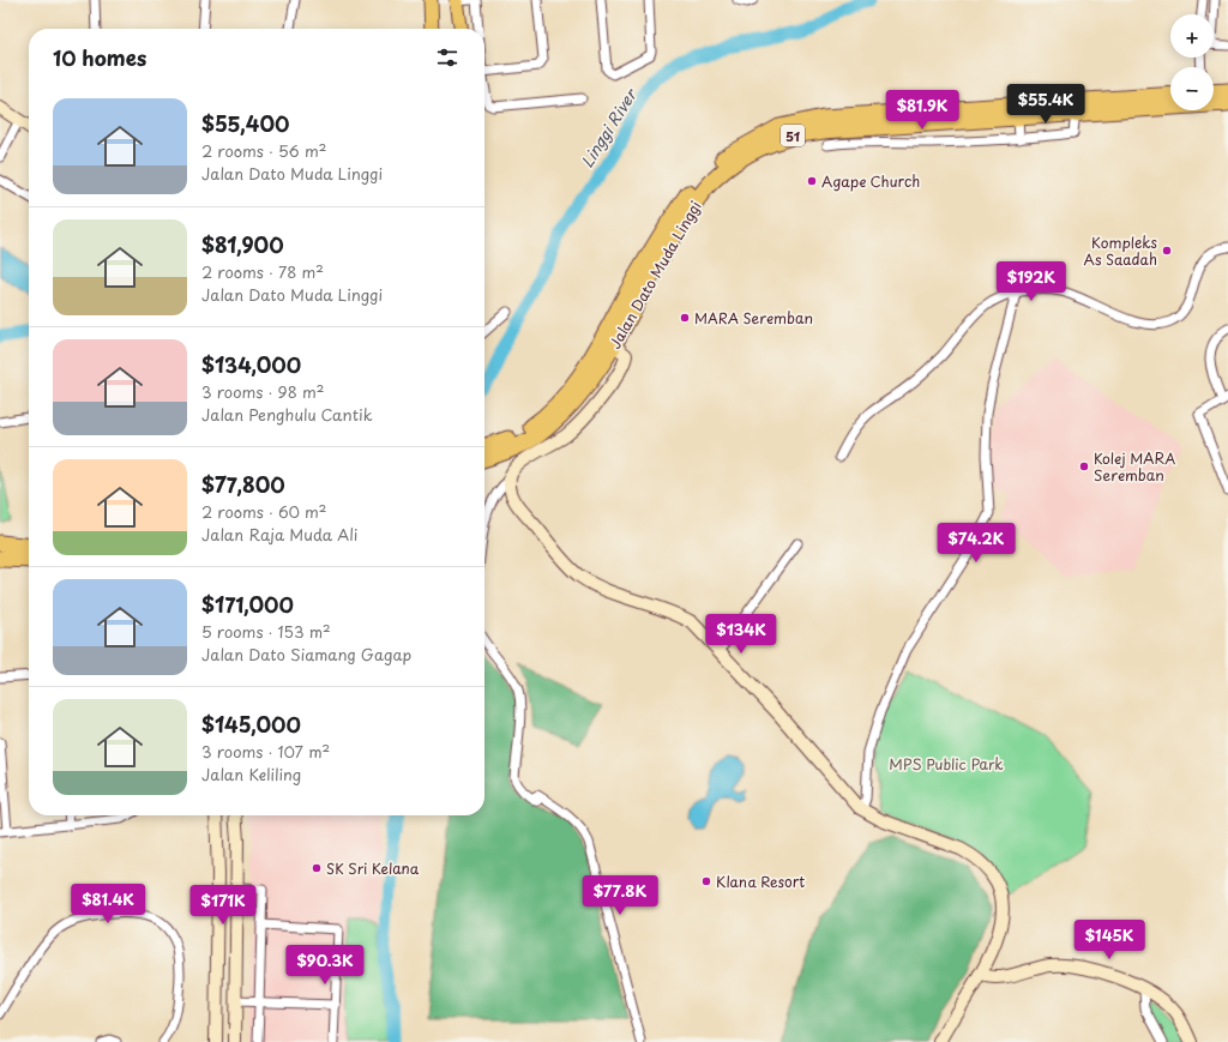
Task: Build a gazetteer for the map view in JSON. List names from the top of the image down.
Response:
{
  "streets": {
    "highway": ["51", "Jalan Dato Muda Linggi"]
  },
  "water": ["Linggi River"],
  "parks": ["MPS Public Park"],
  "places": [
    "Agape Church",
    "Kompleks As Saadah",
    "MARA Seremban",
    "Kolej MARA Seremban",
    "SK Sri Kelana",
    "Klana Resort"
  ],
  "page": {
    "map_buttons": ["+", "−"],
    "heading": "10 homes",
    "price": [
      "$55.4K",
      "$81.9K",
      "$192K",
      "$74.2K",
      "$134K",
      "$77.8K",
      "$81.4K",
      "$171K",
      "$145K",
      "$90.3K"
    ],
    "list": [
      {
        "name": "$55,400",
        "note": "2 rooms · 56 m² · Jalan Dato Muda Linggi"
      },
      {
        "name": "$81,900",
        "note": "2 rooms · 78 m² · Jalan Dato Muda Linggi"
      },
      {
        "name": "$134,000",
        "note": "3 rooms · 98 m² · Jalan Penghulu Cantik"
      },
      {
        "name": "$77,800",
        "note": "2 rooms · 60 m² · Jalan Raja Muda Ali"
      },
      {
        "name": "$171,000",
        "note": "5 rooms · 153 m² · Jalan Dato Siamang Gagap"
      },
      {
        "name": "$145,000",
        "note": "3 rooms · 107 m² · Jalan Keliling"
      }
    ]
  }
}
